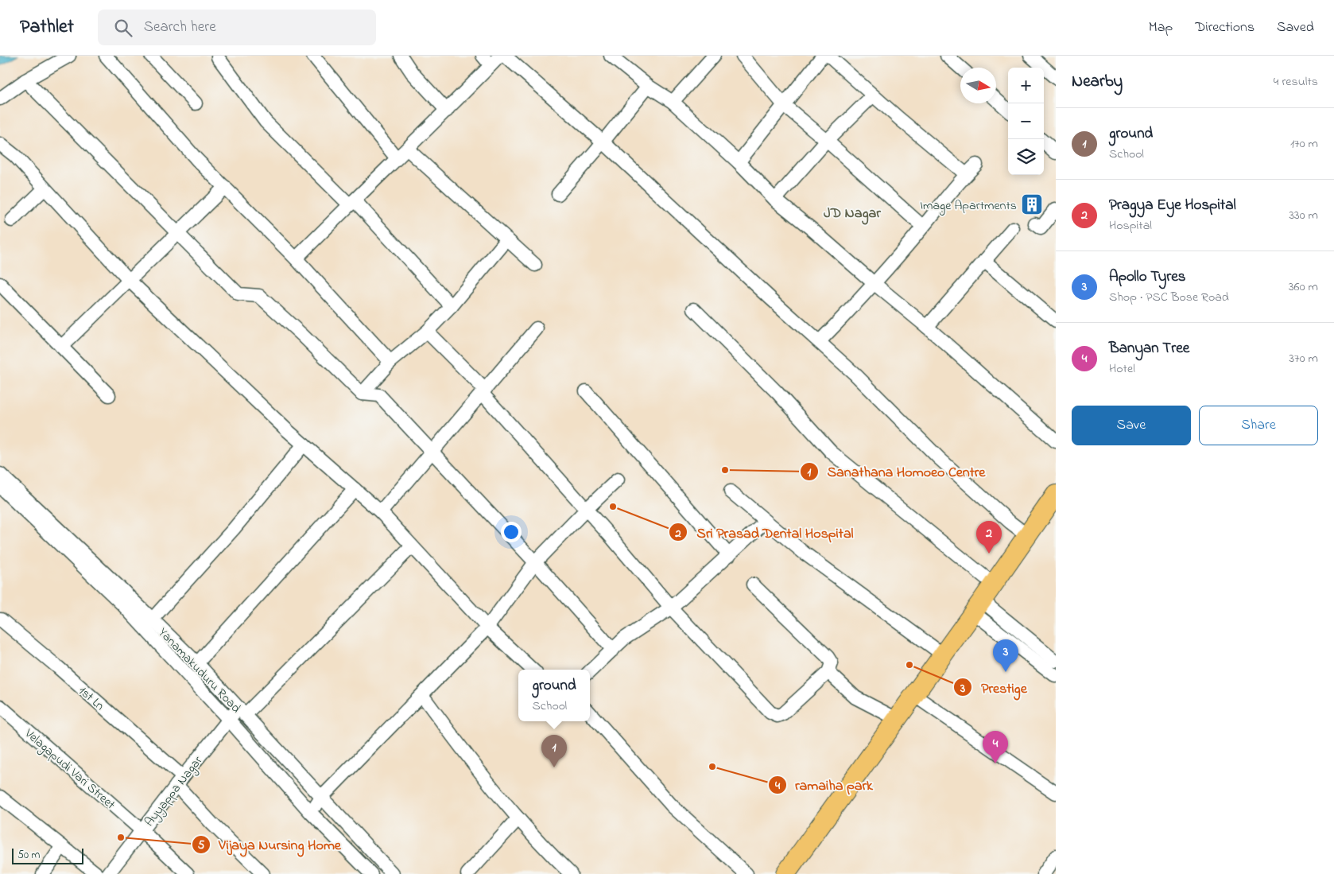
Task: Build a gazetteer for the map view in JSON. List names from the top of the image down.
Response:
{
  "streets": {
    "street": [
      "Yanamakuduru Road",
      "1st Ln",
      "Velagapudi Vari Street",
      "Ayyappa Nagar"
    ]
  },
  "crossings": [
    ["Yanamakuduru Road", "Ayyappa Nagar"],
    ["1st Ln", "Ayyappa Nagar"],
    ["Velagapudi Vari Street", "Ayyappa Nagar"]
  ],
  "districts": ["JD Nagar"],
  "places": {
    "building": ["Image Apartments"],
    "other": [
      "Sanathana Homoeo Centre",
      "Sri Prasad Dental Hospital",
      "Prestige",
      "ramaiha park",
      "Vijaya Nursing Home"
    ]
  },
  "scale_bar": "50 m",
  "north": "right",
  "page": {
    "header": "Pathlet",
    "search": "Search here",
    "nav": ["Map", "Directions", "Saved"],
    "heading": ["Nearby", "4 results"],
    "map_buttons": ["+", "−"],
    "list": [
      {
        "mark": "1",
        "name": "ground",
        "note": "School",
        "value": "170 m"
      },
      {
        "mark": "2",
        "name": "Pragya Eye Hospital",
        "note": "Hospital",
        "value": "330 m"
      },
      {
        "mark": "3",
        "name": "Apollo Tyres",
        "note": "Shop · PSC Bose Road",
        "value": "360 m"
      },
      {
        "mark": "4",
        "name": "Banyan Tree",
        "note": "Hotel",
        "value": "370 m"
      }
    ],
    "buttons": ["Save", "Share"],
    "pins": [
      "2",
      "3",
      "4",
      "1"
    ],
    "popup": ["ground", "School"],
    "scale": "50 m"
  }
}
